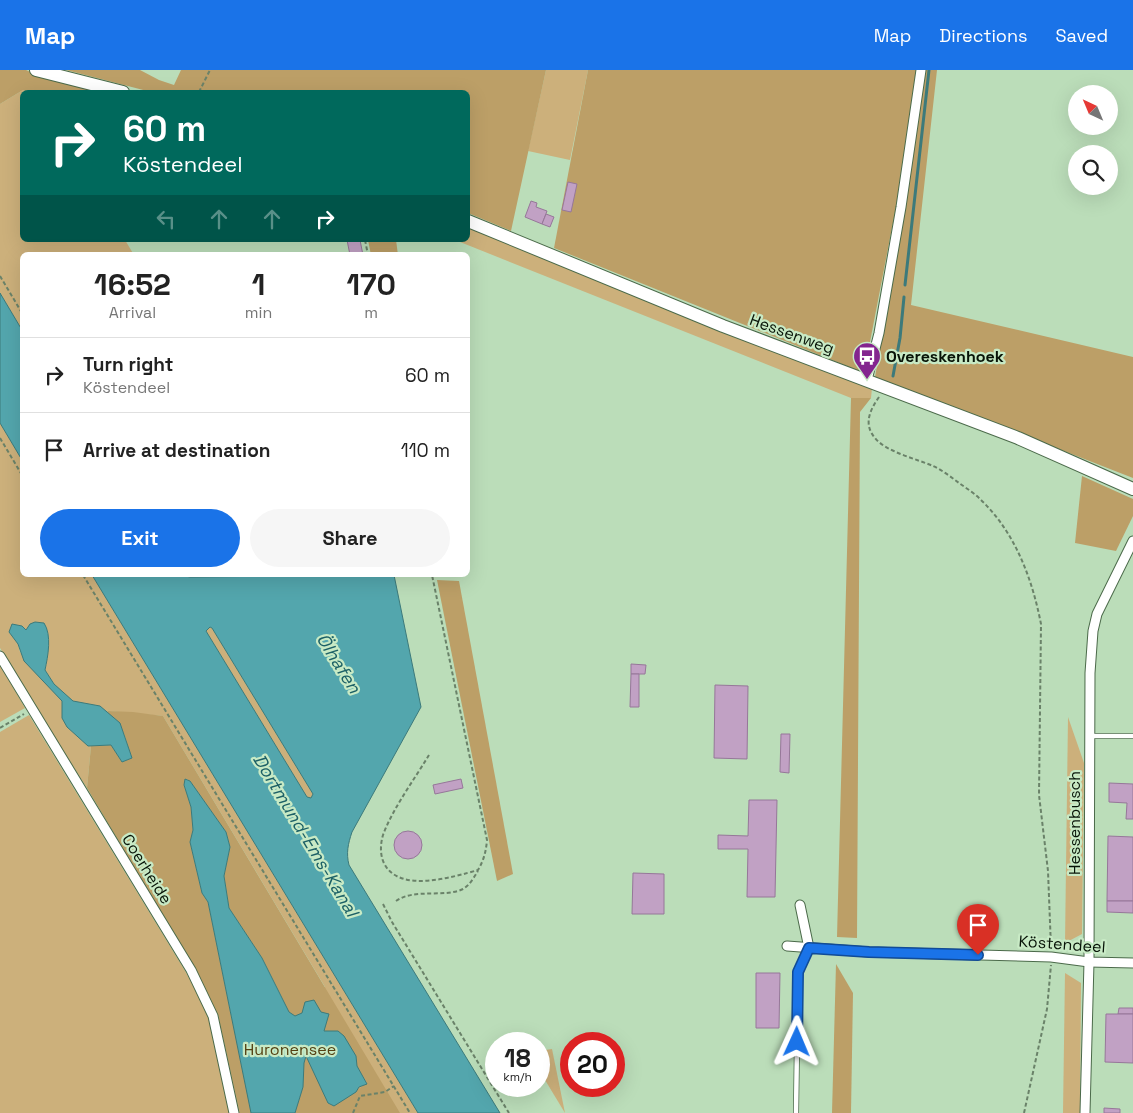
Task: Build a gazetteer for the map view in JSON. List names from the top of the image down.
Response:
{
  "streets": {
    "street": [
      "Hessenweg",
      "Hessenbusch",
      "Coerheide",
      "Köstendeel"
    ]
  },
  "crossings": [
    ["Hessenbusch", "Köstendeel"]
  ],
  "water": ["Ölhafen", "Dortmund-Ems-Kanal"],
  "parks": ["Huronensee"],
  "places": {
    "bus stop": ["Overeskenhoek"]
  },
  "north": "top left",
  "page": {
    "header": "Map",
    "nav": ["Map", "Directions", "Saved"],
    "turn": ["60 m", "Köstendeel"],
    "eta": [
      "16:52",
      "Arrival",
      "1",
      "min",
      "170",
      "m"
    ],
    "list": [
      {
        "name": "Turn right",
        "note": "Köstendeel",
        "value": "60 m"
      },
      {
        "name": "Arrive at destination",
        "value": "110 m"
      }
    ],
    "buttons": ["Exit", "Share"],
    "speed": "18 km/h",
    "limit": "20"
  }
}
